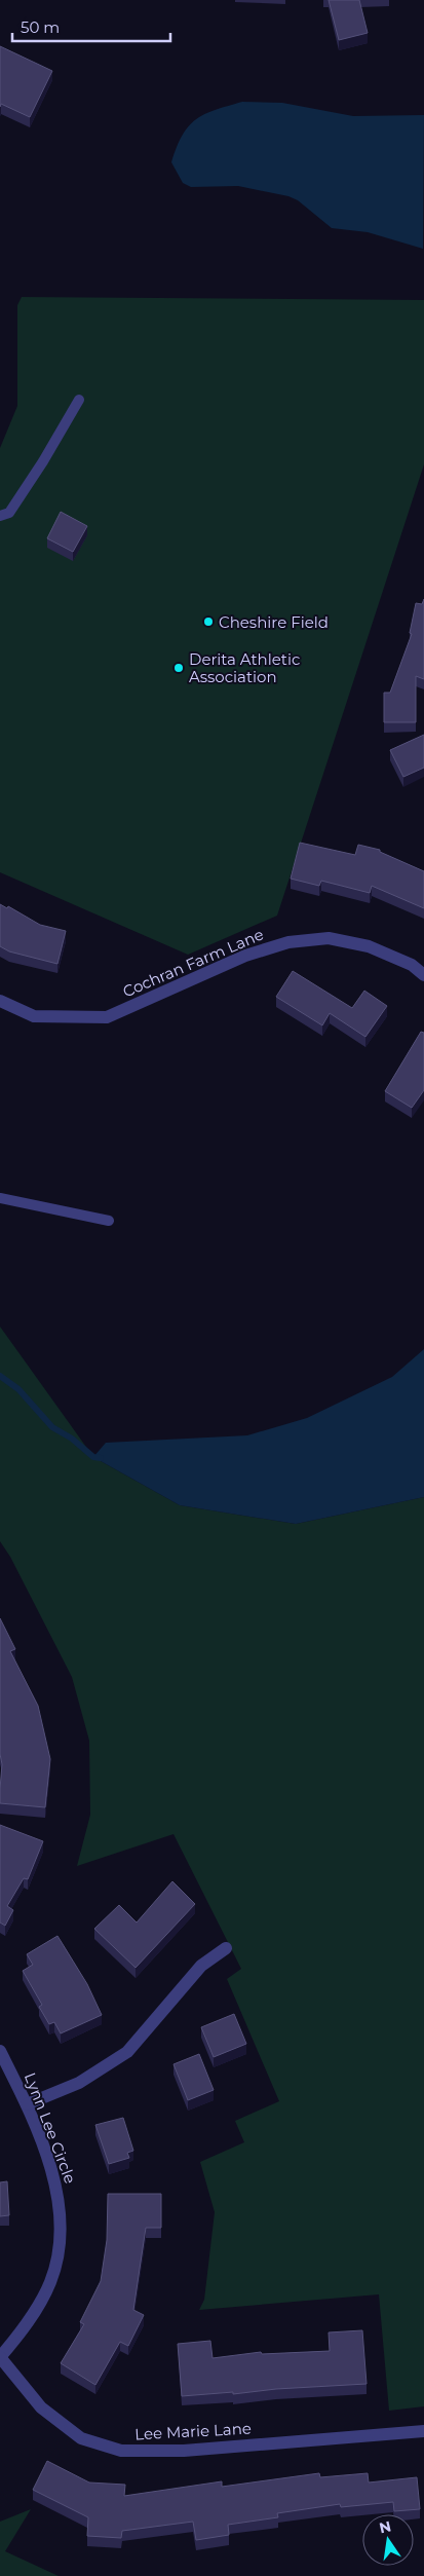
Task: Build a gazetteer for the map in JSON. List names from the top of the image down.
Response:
{
  "streets": {
    "street": ["Cochran Farm Lane", "Lynn Lee Circle", "Lee Marie Lane"]
  },
  "crossings": [
    ["Lynn Lee Circle", "Lee Marie Lane"]
  ],
  "places": ["Cheshire Field", "Derita Athletic Association"],
  "scale_bar": "50 m",
  "north": "top"
}
